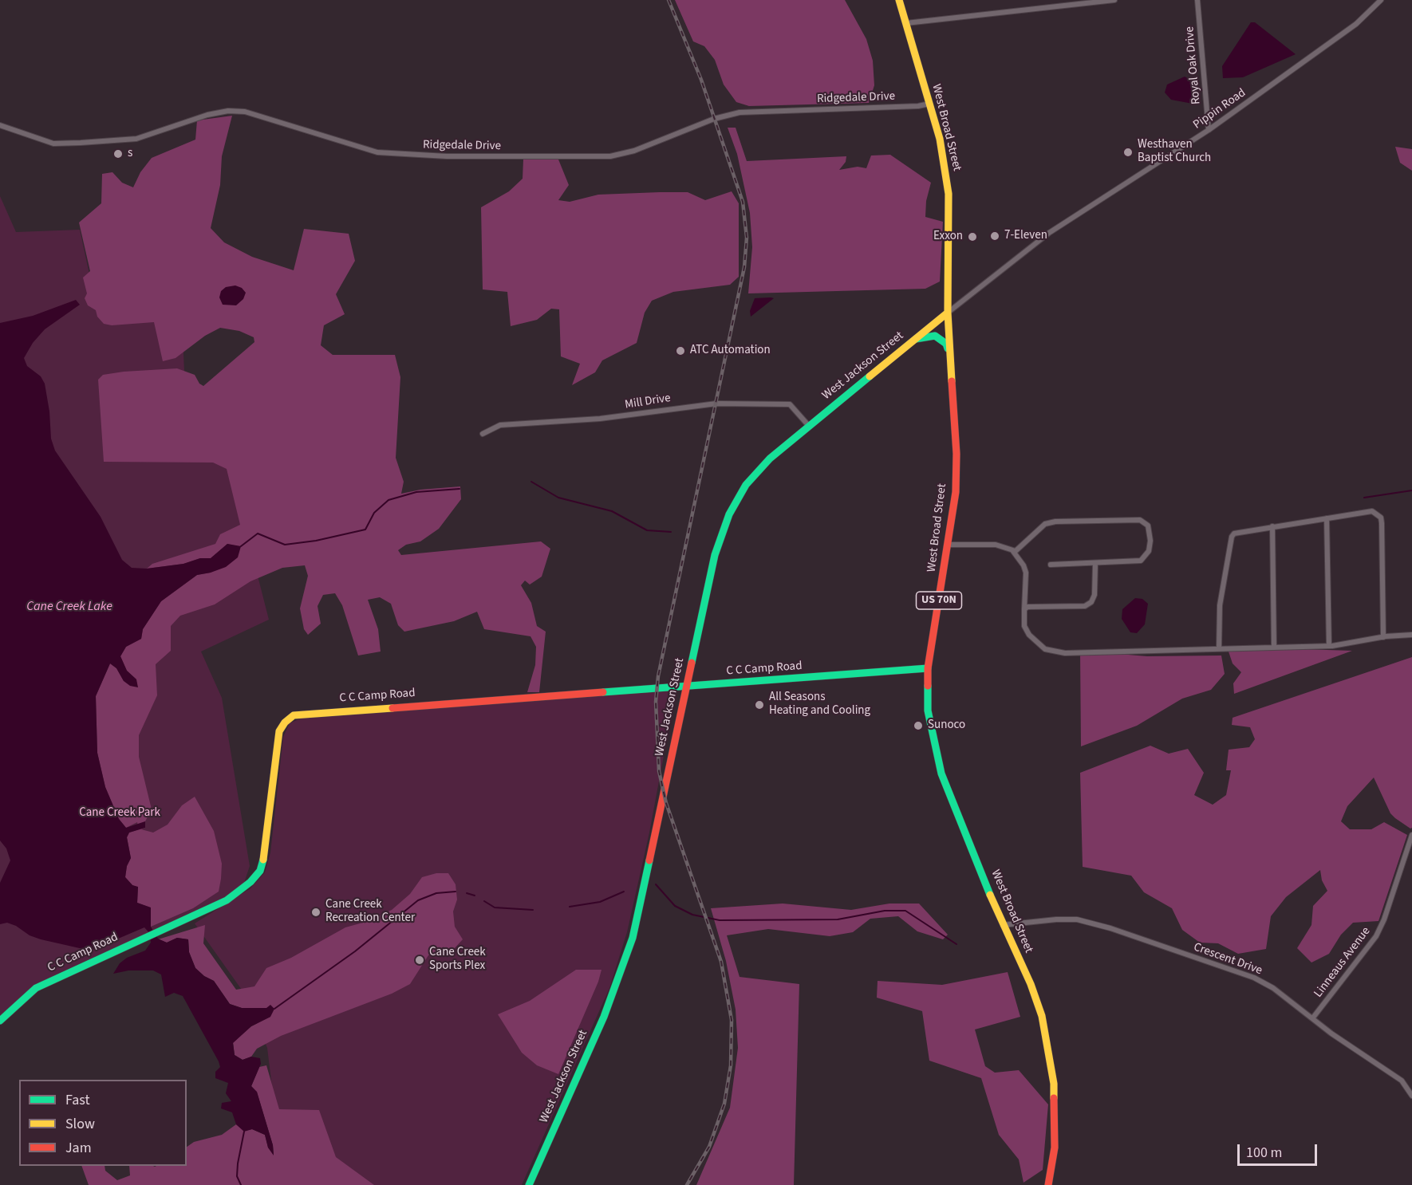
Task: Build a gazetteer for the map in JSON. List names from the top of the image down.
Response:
{
  "streets": {
    "street": [
      "Royal Oak Drive",
      "Ridgedale Drive",
      "Pippin Road",
      "West Broad Street",
      "West Jackson Street",
      "Mill Drive",
      "US 70N",
      "C C Camp Road",
      "Crescent Drive",
      "Linneaus Avenue"
    ]
  },
  "crossings": [
    ["Royal Oak Drive", "Pippin Road"],
    ["Ridgedale Drive", "West Broad Street"],
    ["Pippin Road", "West Broad Street"],
    ["Pippin Road", "West Jackson Street"],
    ["West Broad Street", "West Jackson Street"],
    ["West Broad Street", "C C Camp Road"],
    ["West Broad Street", "Crescent Drive"],
    ["West Jackson Street", "Mill Drive"],
    ["West Jackson Street", "C C Camp Road"],
    ["Crescent Drive", "Linneaus Avenue"]
  ],
  "water": ["Cane Creek Lake"],
  "parks": ["Cane Creek Park"],
  "places": [
    "Westhaven Baptist Church",
    "s",
    "7-Eleven",
    "Exxon",
    "ATC Automation",
    "All Seasons Heating and Cooling",
    "Sunoco",
    "Cane Creek Recreation Center",
    "Cane Creek Sports Plex"
  ],
  "legend": ["Fast", "Slow", "Jam"],
  "scale_bar": "100 m"
}
